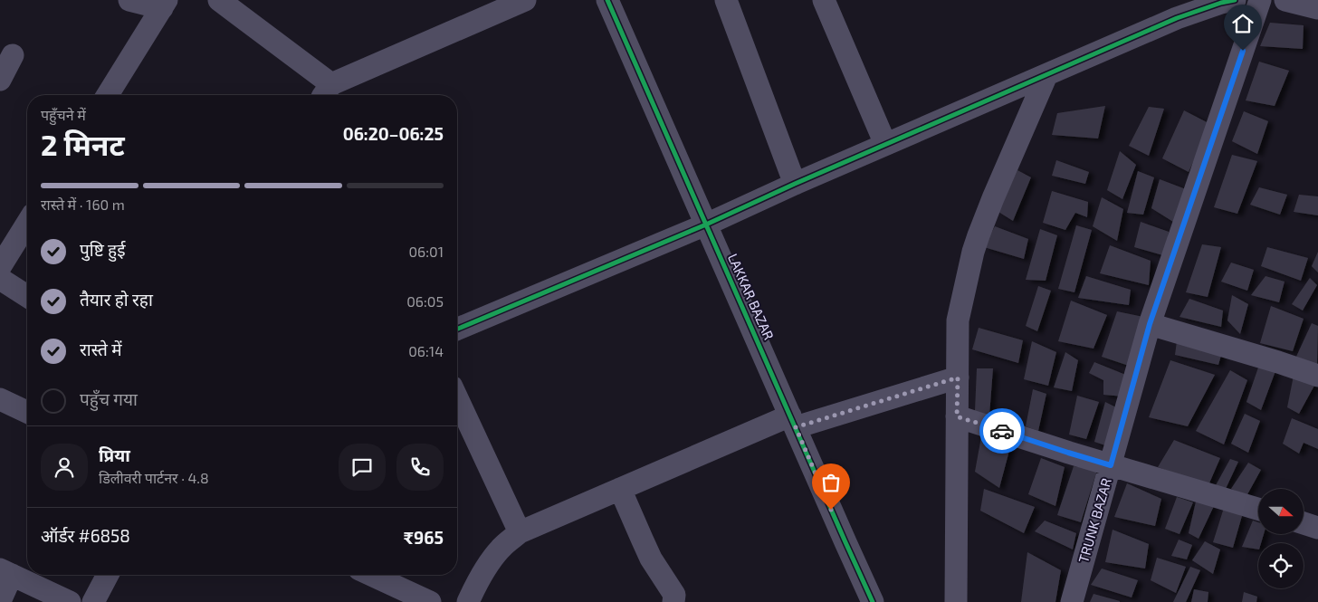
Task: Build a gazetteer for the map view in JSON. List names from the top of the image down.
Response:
{
  "streets": {
    "street": ["LAKKAR BAZAR", "TRUNK BAZAR"]
  },
  "north": "right",
  "page": {
    "heading": ["2 मिनट", "पहुँचने में", "06:20–06:25"],
    "panel": [
      "प्रिया",
      "डिलीवरी पार्टनर · 4.8",
      "ऑर्डर #6858",
      "₹965"
    ],
    "bar": "रास्ते में · 160 m",
    "list": [
      ["पुष्टि हुई", "06:01"],
      ["तैयार हो रहा", "06:05"],
      ["रास्ते में", "06:14"],
      "पहुँच गया"
    ]
  }
}
